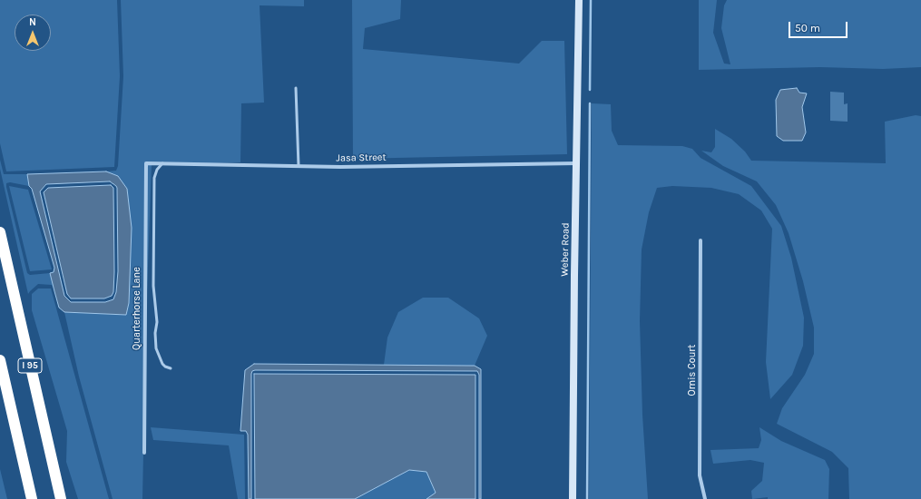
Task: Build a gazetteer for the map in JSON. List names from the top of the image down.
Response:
{
  "streets": {
    "highway": ["I 95"],
    "street": [
      "Jasa Street",
      "Weber Road",
      "Quarterhorse Lane",
      "Ornis Court"
    ]
  },
  "crossings": [
    ["Jasa Street", "Weber Road"],
    ["Jasa Street", "Quarterhorse Lane"]
  ],
  "scale_bar": "50 m",
  "north": "top"
}
